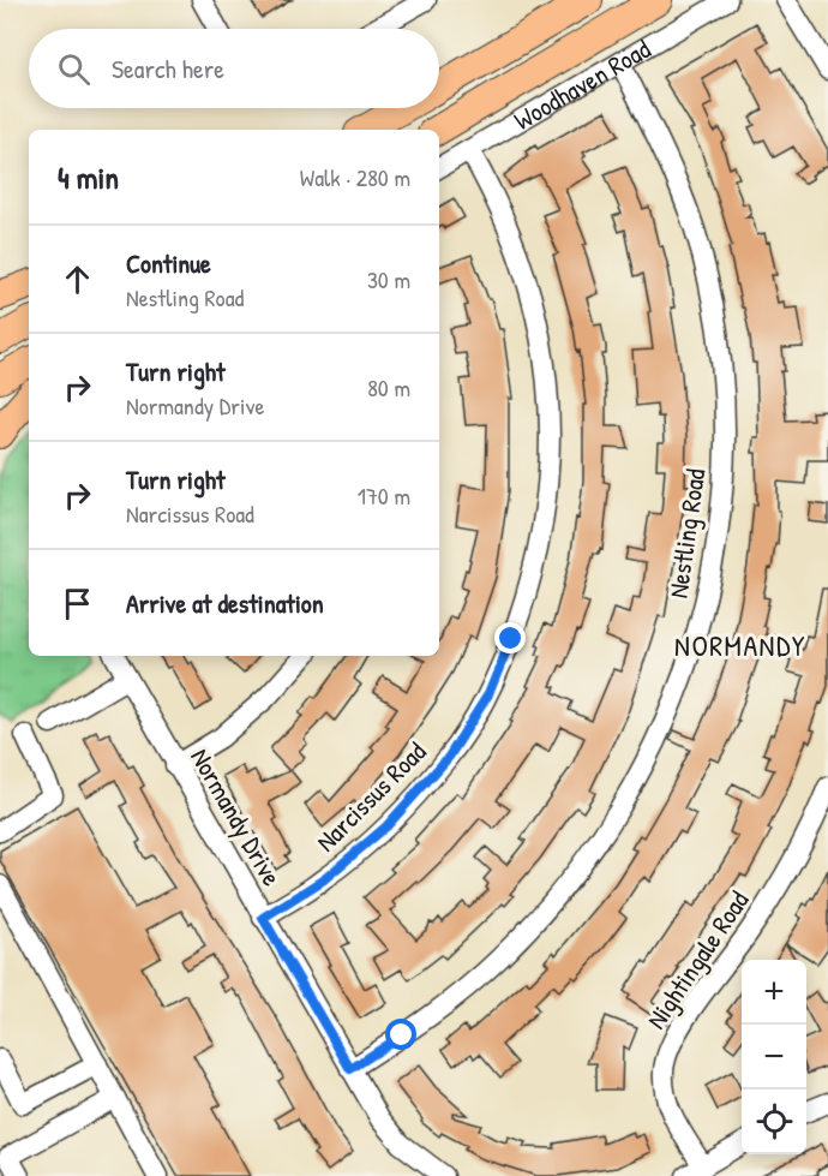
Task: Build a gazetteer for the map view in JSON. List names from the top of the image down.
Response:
{
  "streets": {
    "highway": ["Woodhaven Road"],
    "street": [
      "Nestling Road",
      "Narcissus Road",
      "Normandy Drive",
      "Nightingale Road"
    ]
  },
  "crossings": [
    ["Woodhaven Road", "Nestling Road"],
    ["Woodhaven Road", "Narcissus Road"],
    ["Nestling Road", "Normandy Drive"],
    ["Narcissus Road", "Normandy Drive"]
  ],
  "districts": ["NORMANDY"],
  "page": {
    "search": "Search here",
    "heading": ["4 min", "Walk · 280 m"],
    "list": [
      ["Continue", "Nestling Road", "30 m"],
      ["Turn right", "Normandy Drive", "80 m"],
      ["Turn right", "Narcissus Road", "170 m"],
      "Arrive at destination"
    ],
    "map_buttons": ["+", "−"]
  }
}
